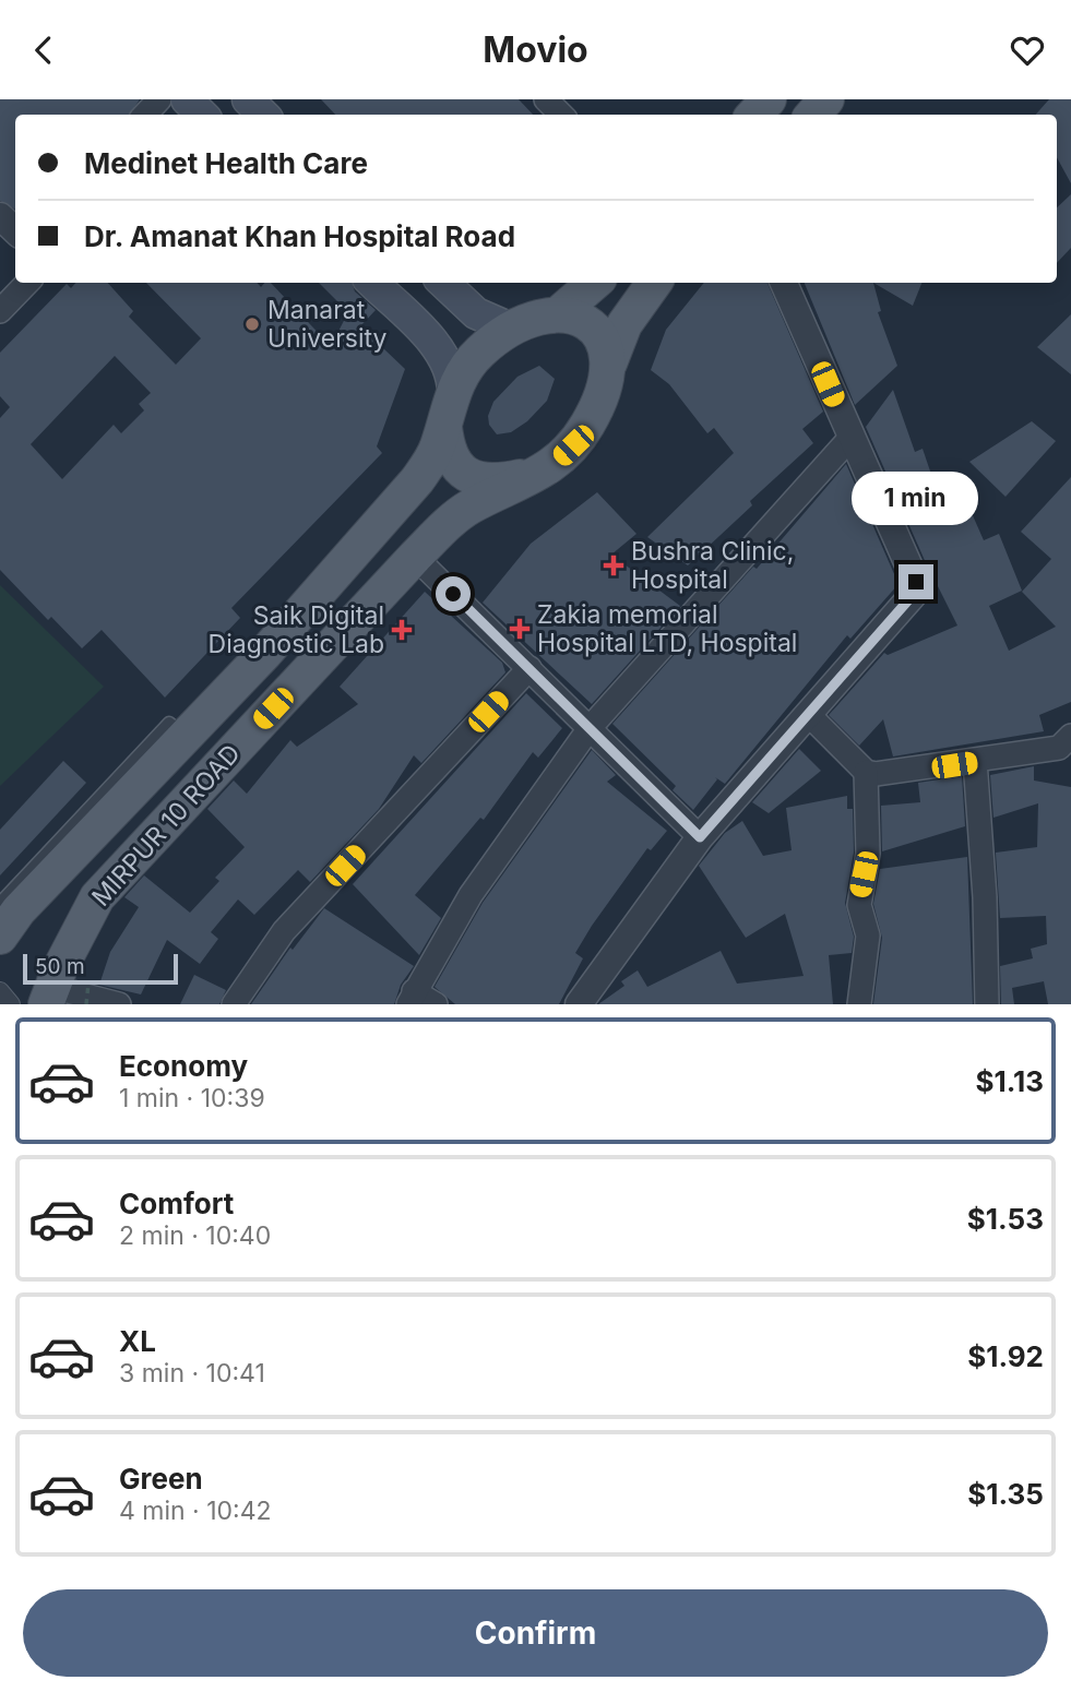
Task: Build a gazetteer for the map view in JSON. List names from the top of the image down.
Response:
{
  "streets": {
    "main road": ["MIRPUR 10 ROAD"]
  },
  "places": {
    "other": ["Manarat University"],
    "health": ["Bushra Clinic, Hospital", "Zakia memorial Hospital LTD, Hospital", "Saik Digital Diagnostic Lab"]
  },
  "scale_bar": "50 m",
  "page": {
    "header": "Movio",
    "banner": ["Medinet Health Care", "Dr. Amanat Khan Hospital Road"],
    "bubble": "1 min",
    "scale": "50 m",
    "list": [
      {
        "name": "Economy",
        "note": "1 min · 10:39",
        "value": "$1.13"
      },
      {
        "name": "Comfort",
        "note": "2 min · 10:40",
        "value": "$1.53"
      },
      {
        "name": "XL",
        "note": "3 min · 10:41",
        "value": "$1.92"
      },
      {
        "name": "Green",
        "note": "4 min · 10:42",
        "value": "$1.35"
      }
    ],
    "buttons": "Confirm"
  }
}
